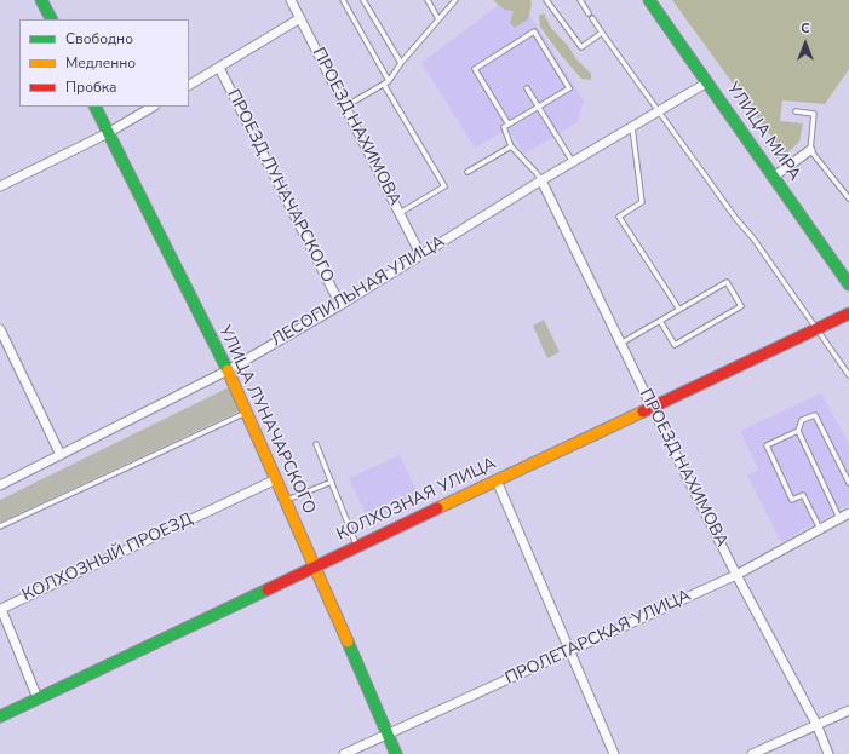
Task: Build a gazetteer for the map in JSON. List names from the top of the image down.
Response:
{
  "streets": {
    "street": [
      "ПРОЕЗД НАХИМОВА",
      "УЛИЦА МИРА",
      "ПРОЕЗД ЛУНАЧАРСКОГО",
      "ЛЕСОПИЛЬНАЯ УЛИЦА",
      "УЛИЦА ЛУНАЧАРСКОГО",
      "КОЛХОЗНАЯ УЛИЦА",
      "КОЛХОЗНЫЙ ПРОЕЗД",
      "ПРОЛЕТАРСКАЯ УЛИЦА"
    ]
  },
  "crossings": [
    ["ПРОЕЗД НАХИМОВА", "ЛЕСОПИЛЬНАЯ УЛИЦА"],
    ["ПРОЕЗД НАХИМОВА", "КОЛХОЗНАЯ УЛИЦА"],
    ["ПРОЕЗД НАХИМОВА", "ПРОЛЕТАРСКАЯ УЛИЦА"],
    ["УЛИЦА МИРА", "ЛЕСОПИЛЬНАЯ УЛИЦА"],
    ["ПРОЕЗД ЛУНАЧАРСКОГО", "ЛЕСОПИЛЬНАЯ УЛИЦА"],
    ["ЛЕСОПИЛЬНАЯ УЛИЦА", "УЛИЦА ЛУНАЧАРСКОГО"],
    ["УЛИЦА ЛУНАЧАРСКОГО", "КОЛХОЗНАЯ УЛИЦА"],
    ["УЛИЦА ЛУНАЧАРСКОГО", "КОЛХОЗНЫЙ ПРОЕЗД"],
    ["УЛИЦА ЛУНАЧАРСКОГО", "ПРОЛЕТАРСКАЯ УЛИЦА"],
    ["КОЛХОЗНАЯ УЛИЦА", "КОЛХОЗНЫЙ ПРОЕЗД"]
  ],
  "legend": ["Свободно", "Медленно", "Пробка"],
  "north": "top"
}
